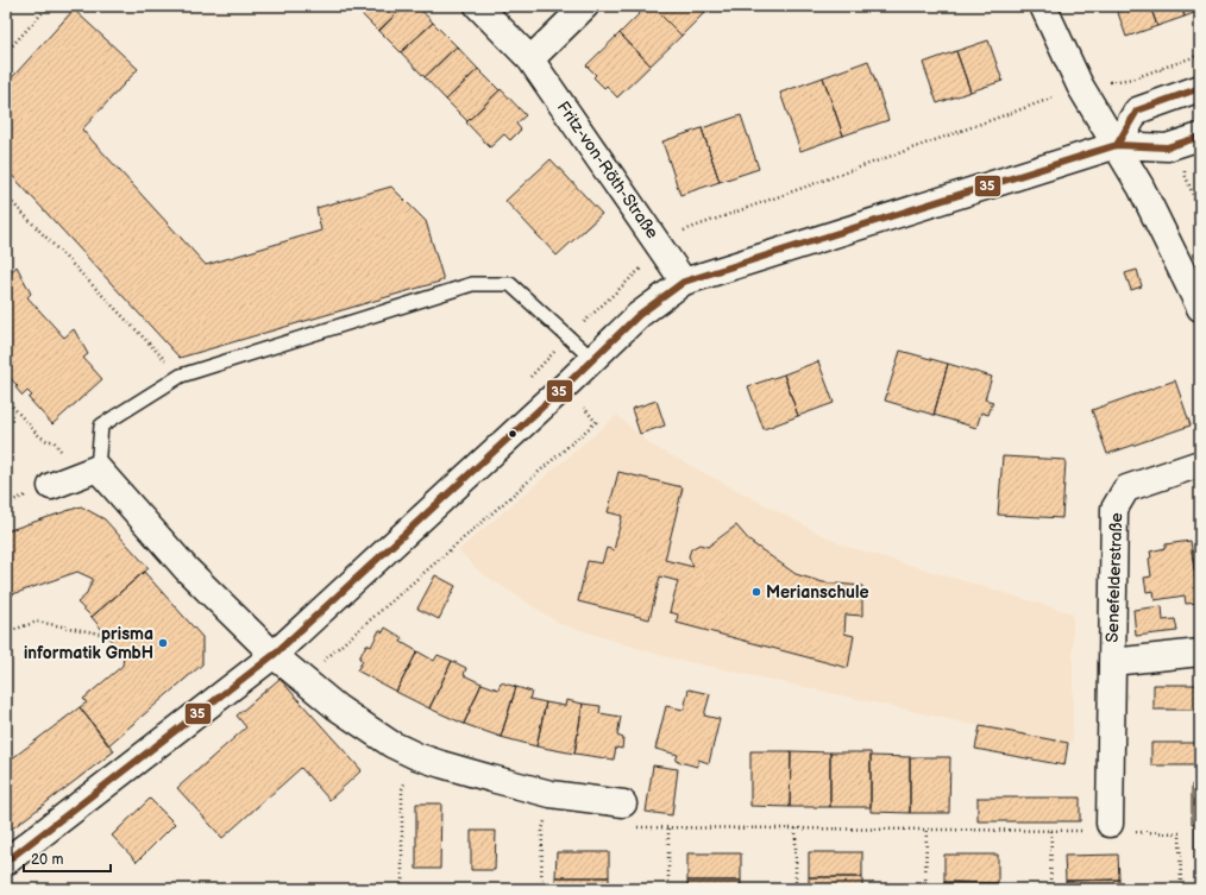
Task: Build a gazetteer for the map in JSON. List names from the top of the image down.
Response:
{
  "streets": {
    "street": ["Fritz-von-Röth-Straße", "Senefelderstraße"]
  },
  "places": ["Merianschule", "prisma informatik GmbH"],
  "lines": ["transit line 35"],
  "scale_bar": "20 m"
}
